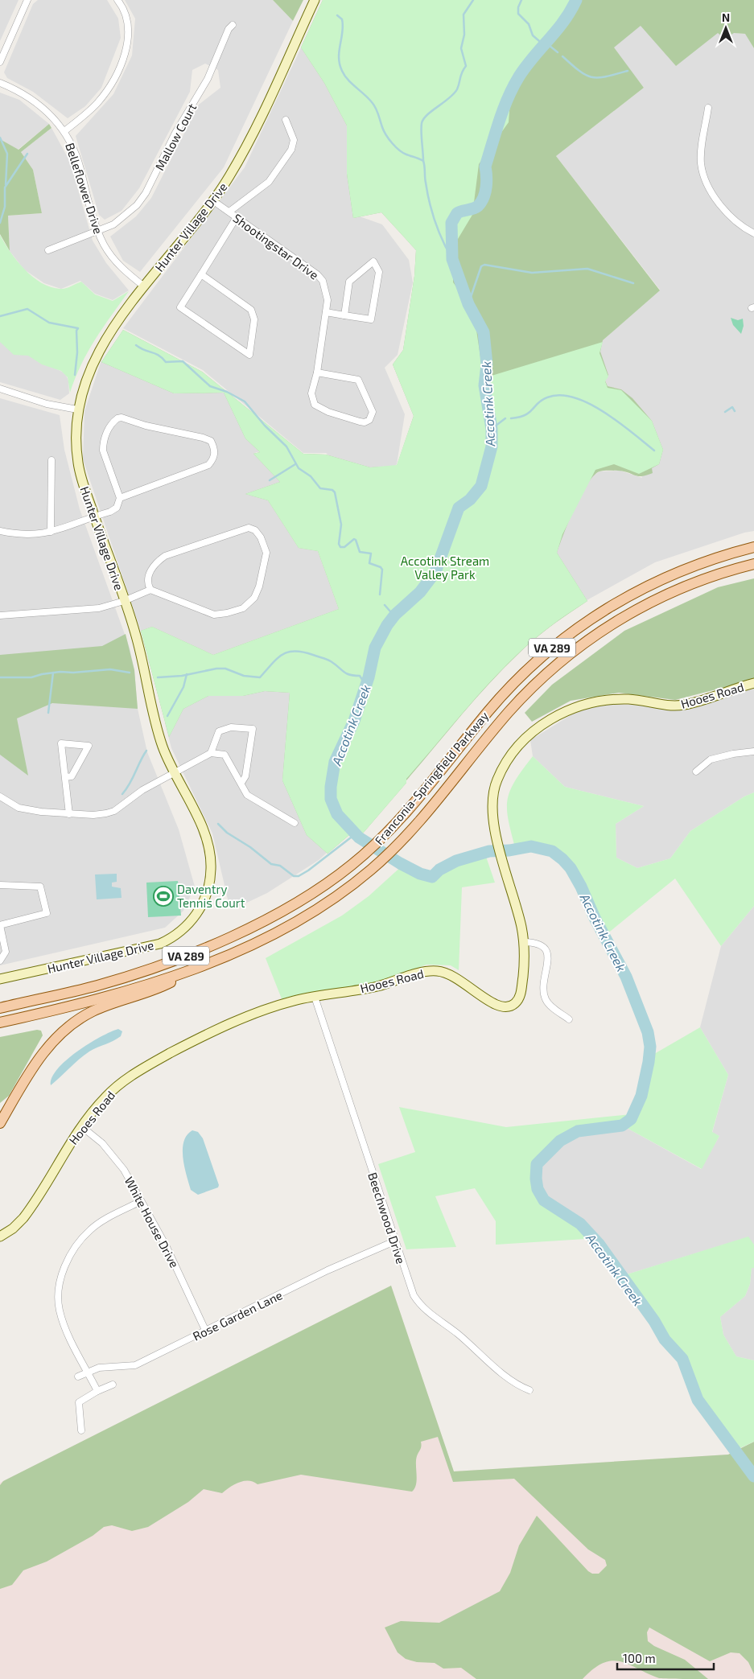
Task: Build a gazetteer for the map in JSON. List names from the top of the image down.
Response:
{
  "streets": {
    "main road": ["VA 289", "Franconia-Springfield Parkway"],
    "street": [
      "Mallow Court",
      "Belleflower Drive",
      "Hunter Village Drive",
      "Shootingstar Drive",
      "Hooes Road",
      "Beechwood Drive",
      "White House Drive",
      "Rose Garden Lane"
    ]
  },
  "crossings": [
    ["Mallow Court", "Belleflower Drive"],
    ["Belleflower Drive", "Hunter Village Drive"],
    ["Hunter Village Drive", "Shootingstar Drive"],
    ["Hooes Road", "Beechwood Drive"],
    ["Hooes Road", "White House Drive"],
    ["Beechwood Drive", "Rose Garden Lane"],
    ["White House Drive", "Rose Garden Lane"]
  ],
  "water": ["Accotink Creek"],
  "parks": ["Accotink Stream Valley Park"],
  "places": {
    "sports": ["Daventry Tennis Court"]
  },
  "scale_bar": "100 m",
  "north": "top"
}
